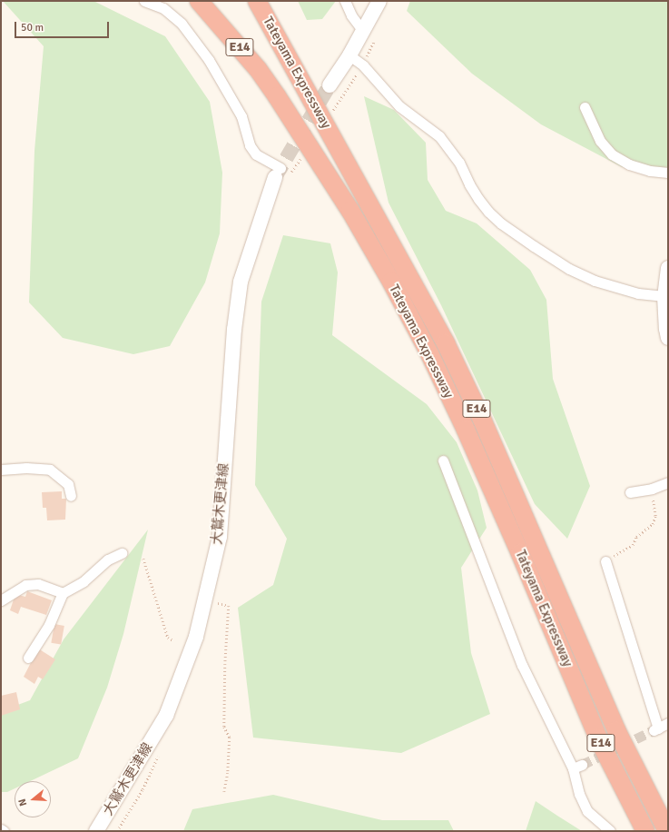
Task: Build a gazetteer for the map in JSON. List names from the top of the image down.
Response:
{
  "streets": {
    "highway": ["E14", "Tateyama Expressway"],
    "main road": ["大鷲木更津線"]
  },
  "scale_bar": "50 m",
  "north": "left"
}
